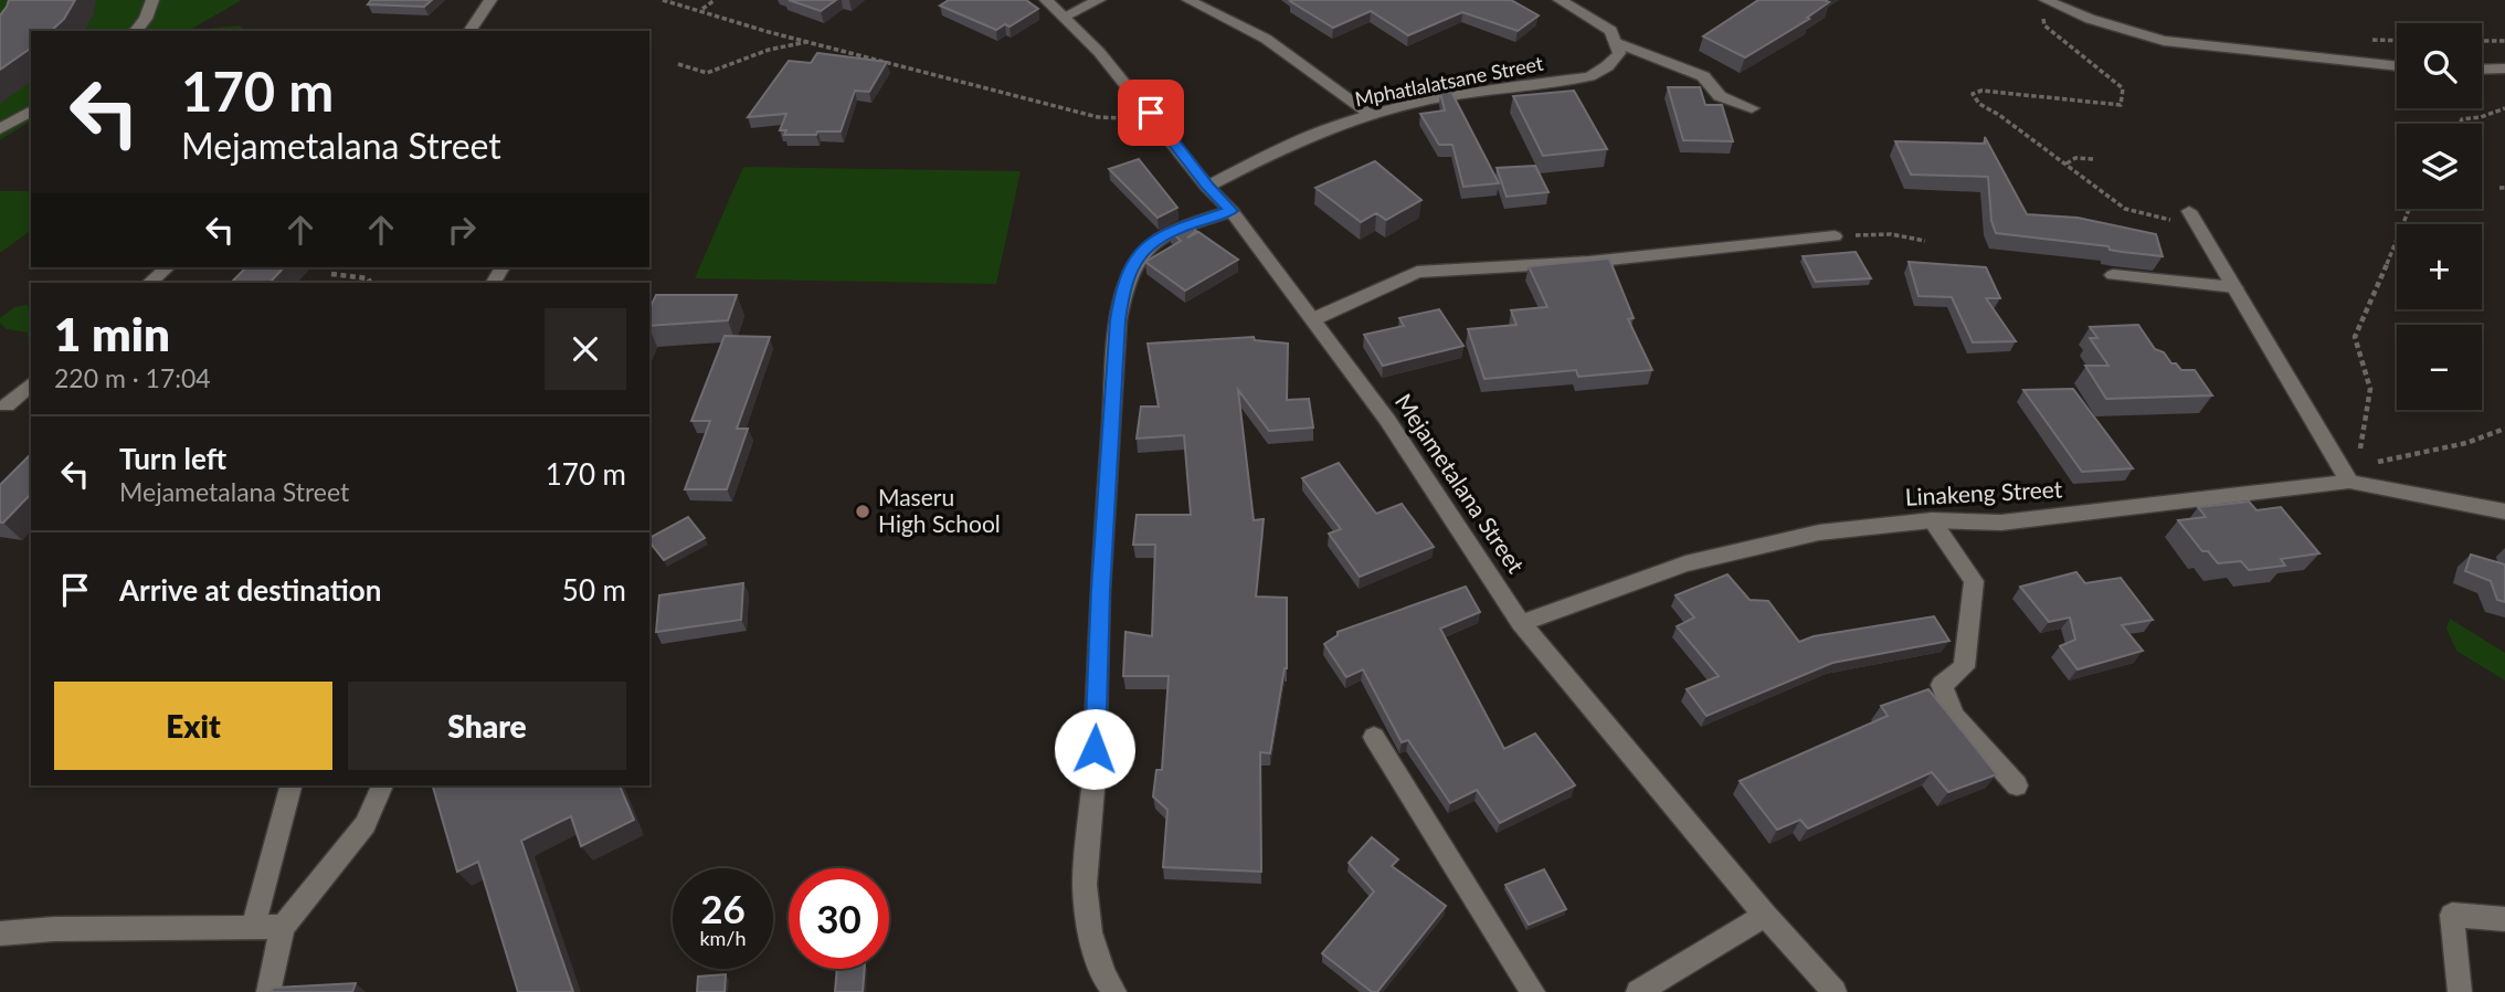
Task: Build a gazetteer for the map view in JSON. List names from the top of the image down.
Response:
{
  "streets": {
    "street": ["Mphatlalatsane Street", "Mejametalana Street", "Linakeng Street"]
  },
  "crossings": [
    ["Mphatlalatsane Street", "Mejametalana Street"],
    ["Mejametalana Street", "Linakeng Street"]
  ],
  "places": ["Maseru High School"],
  "page": {
    "map_buttons": ["+", "−"],
    "turn": ["170 m", "Mejametalana Street"],
    "heading": ["1 min", "220 m · 17:04"],
    "list": [
      {
        "name": "Turn left",
        "note": "Mejametalana Street",
        "value": "170 m"
      },
      {
        "name": "Arrive at destination",
        "value": "50 m"
      }
    ],
    "buttons": ["Exit", "Share"],
    "speed": "26 km/h",
    "limit": "30"
  }
}
